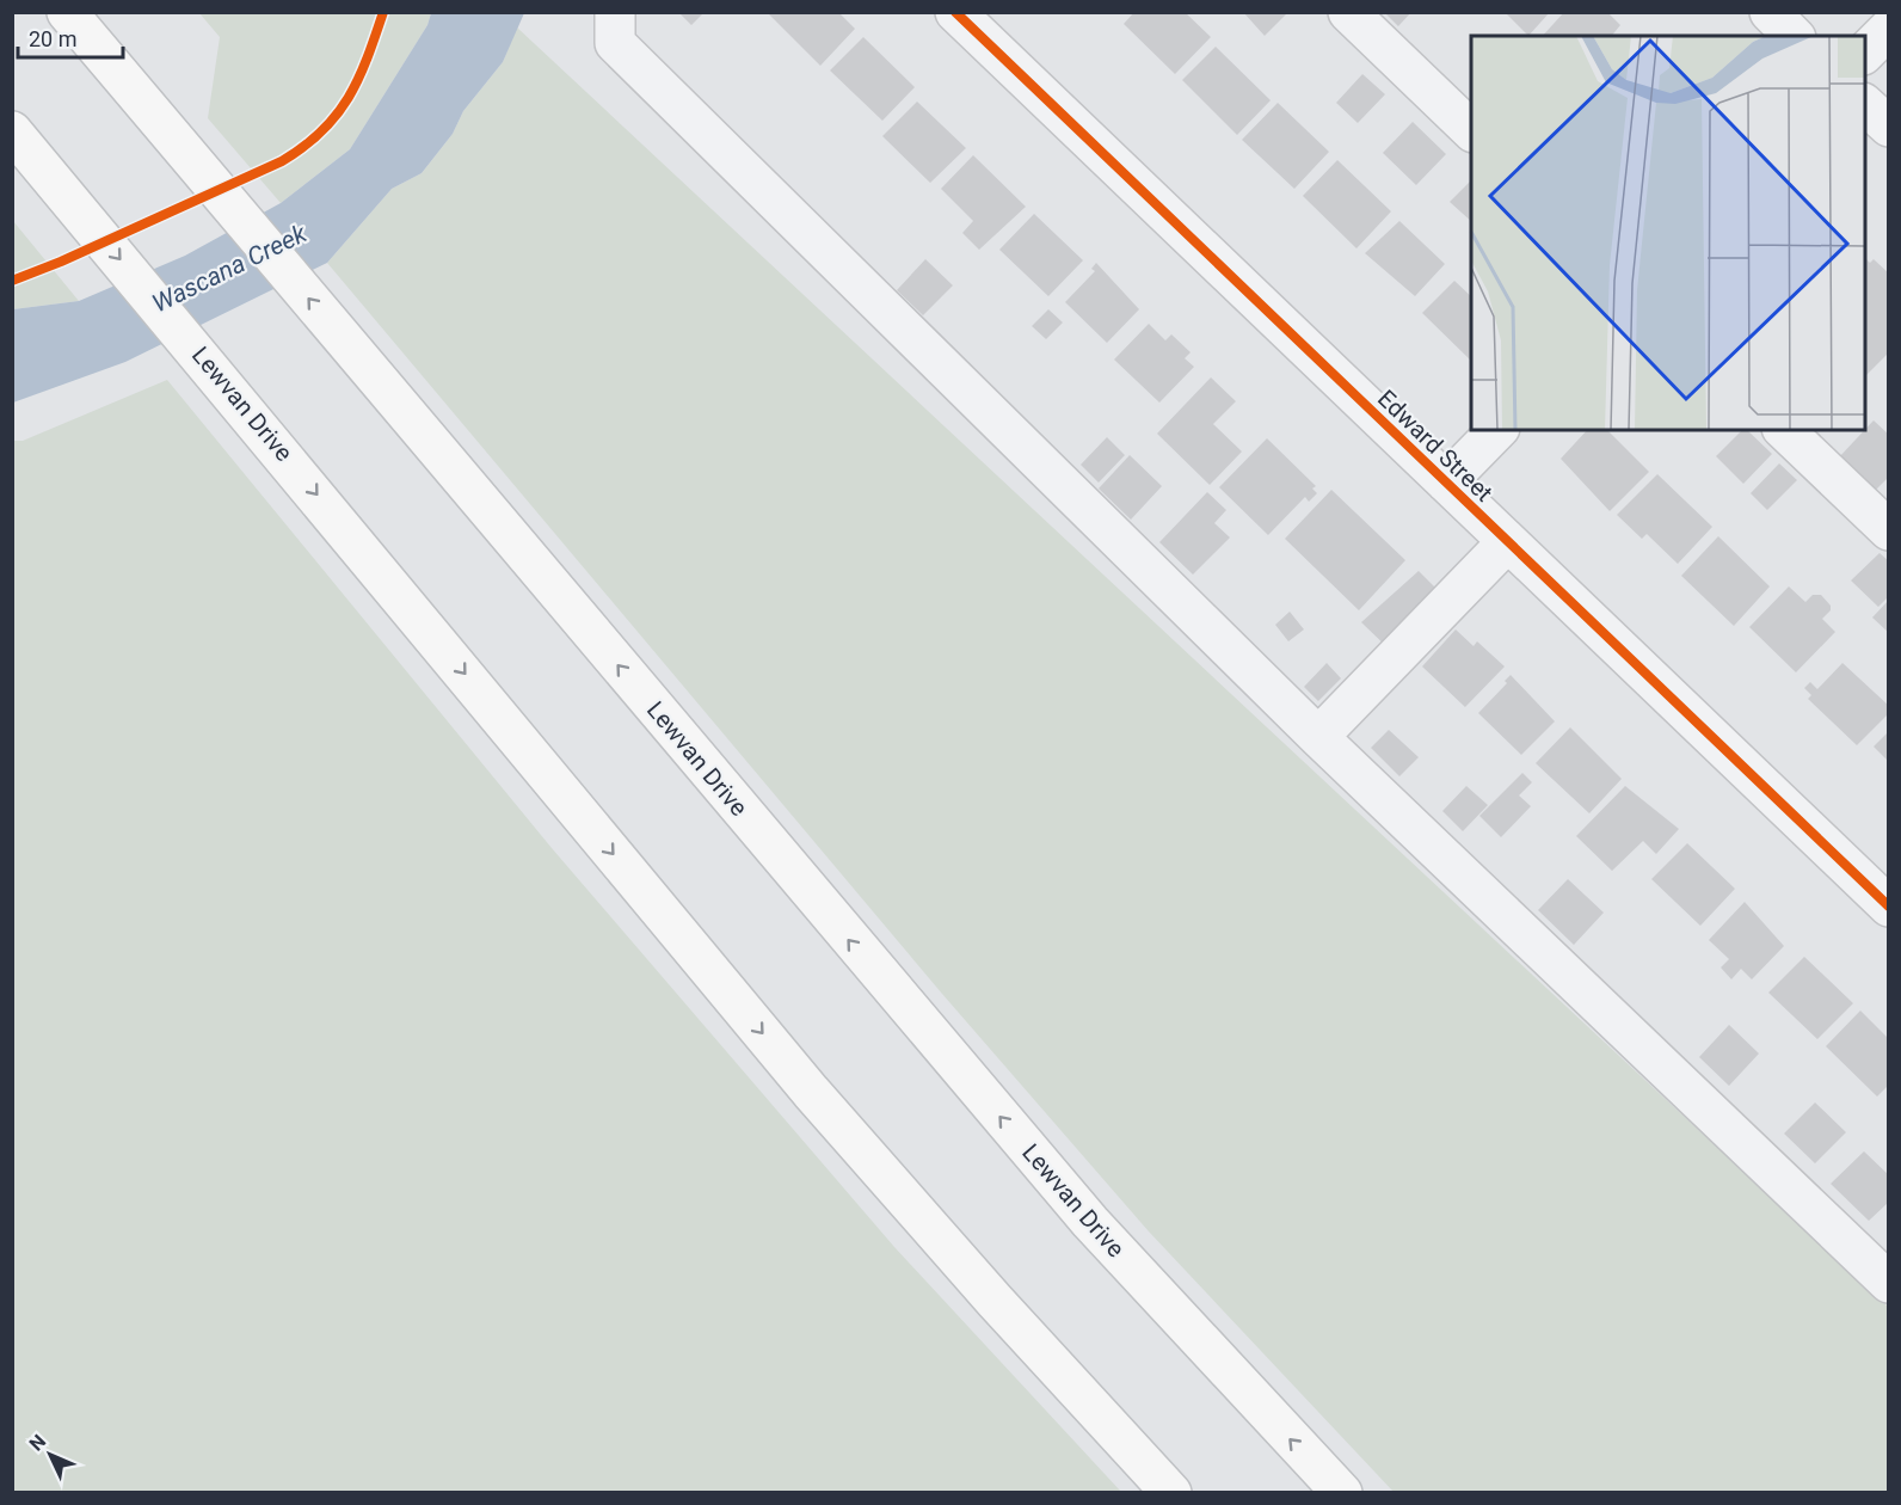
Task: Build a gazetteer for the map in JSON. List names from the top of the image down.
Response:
{
  "streets": {
    "main road": ["Lewvan Drive"],
    "street": ["Edward Street"]
  },
  "water": ["Wascana Creek"],
  "scale_bar": "20 m",
  "north": "top left"
}
